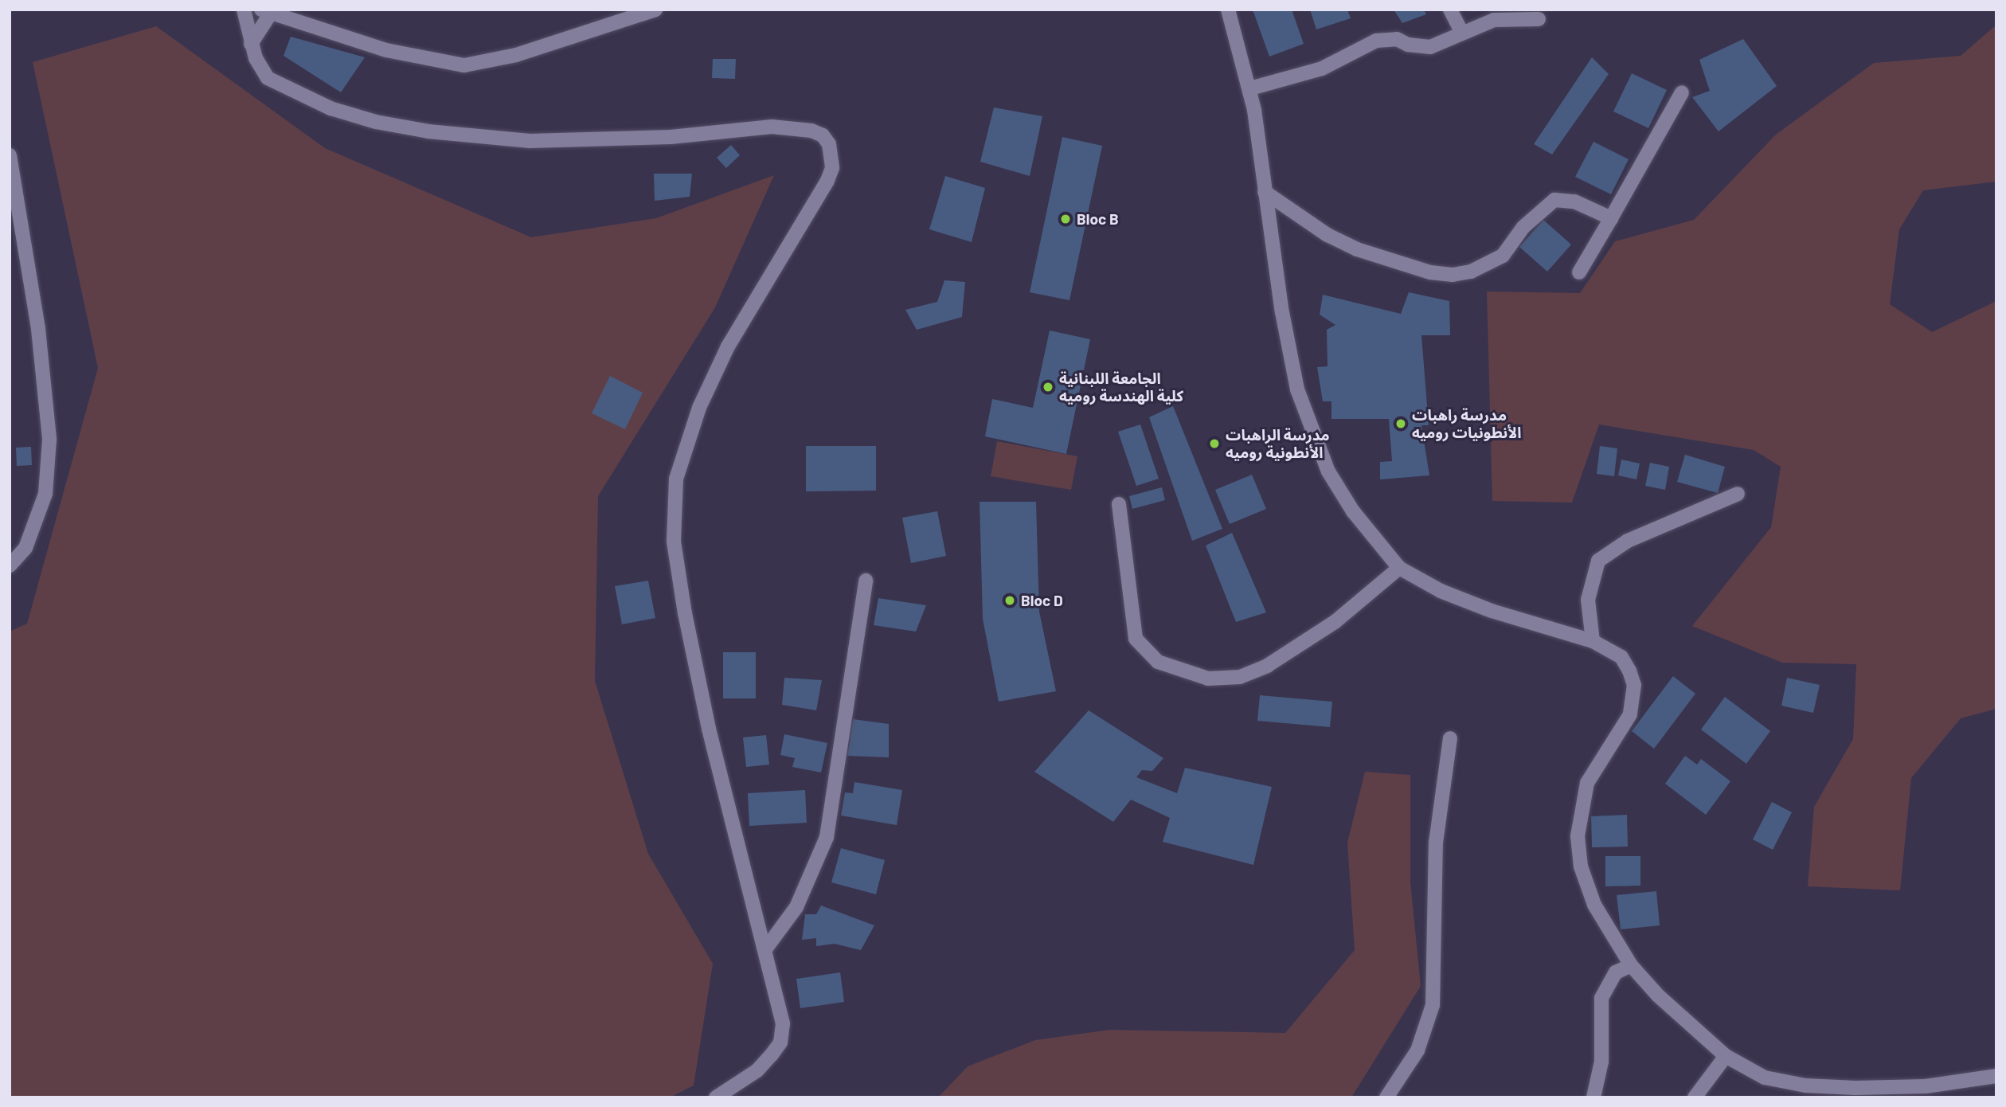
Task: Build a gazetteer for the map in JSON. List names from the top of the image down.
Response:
{
  "places": [
    "Bloc B",
    "الجامعة اللبنانية كلية الهندسة روميه",
    "مدرسة راهبات الأنطونيات روميه",
    "مدرسة الراهبات الأنطونية روميه",
    "Bloc D"
  ]
}
